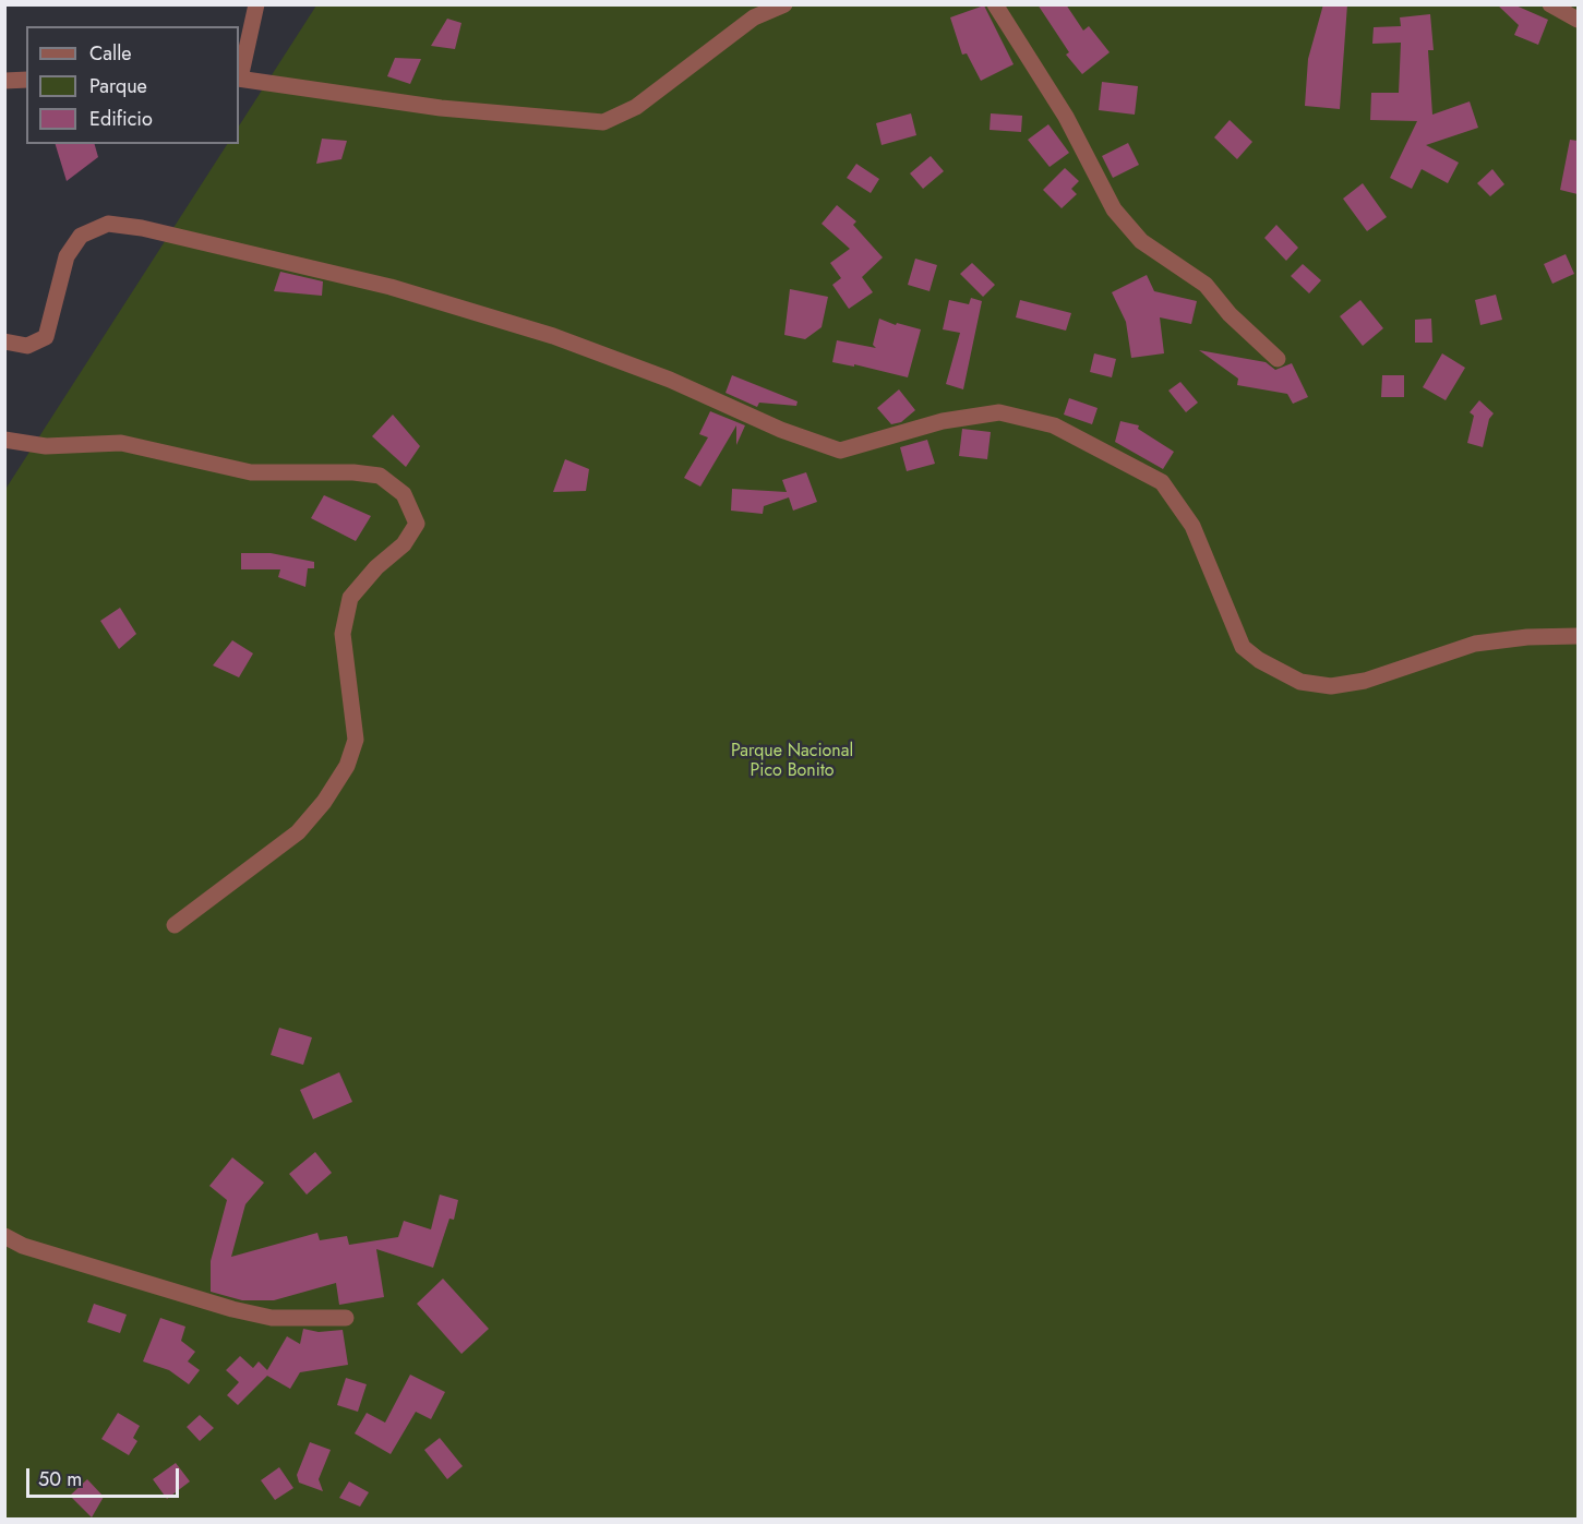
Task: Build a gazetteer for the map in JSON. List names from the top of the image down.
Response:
{
  "parks": ["Parque Nacional Pico Bonito"],
  "legend": ["Calle", "Parque", "Edificio"],
  "scale_bar": "50 m"
}
